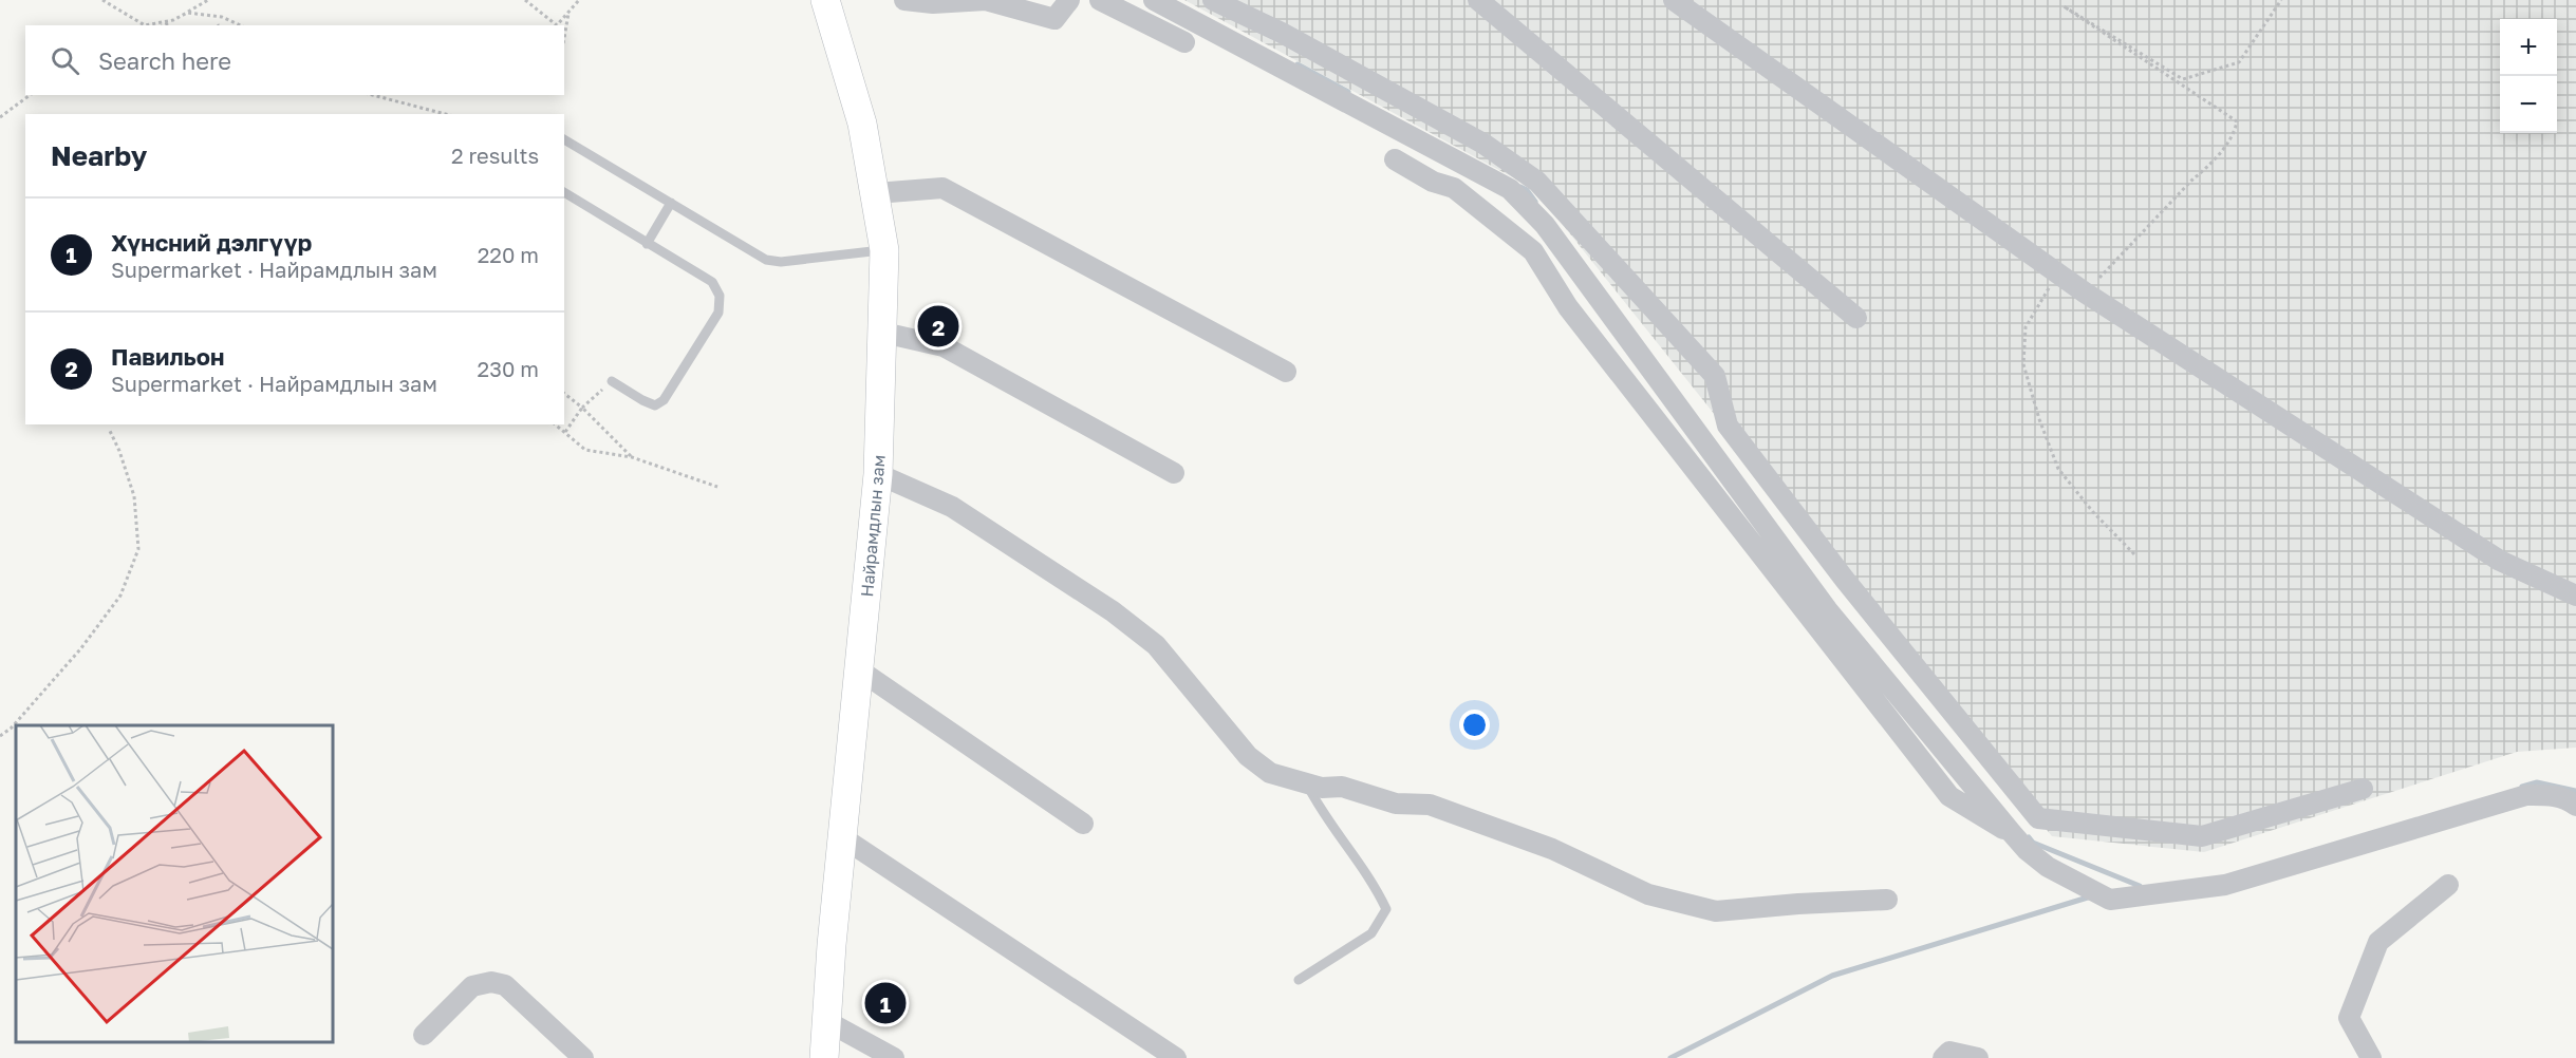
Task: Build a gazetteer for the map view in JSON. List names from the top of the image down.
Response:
{
  "streets": {
    "main road": ["Найрамдлын зам"]
  },
  "page": {
    "map_buttons": ["+", "−"],
    "search": "Search here",
    "heading": ["Nearby", "2 results"],
    "list": [
      {
        "mark": "1",
        "name": "Хүнсний дэлгүүр",
        "note": "Supermarket · Найрамдлын зам",
        "value": "220 m"
      },
      {
        "mark": "2",
        "name": "Павильон",
        "note": "Supermarket · Найрамдлын зам",
        "value": "230 m"
      }
    ],
    "pins": ["2", "1"]
  }
}
